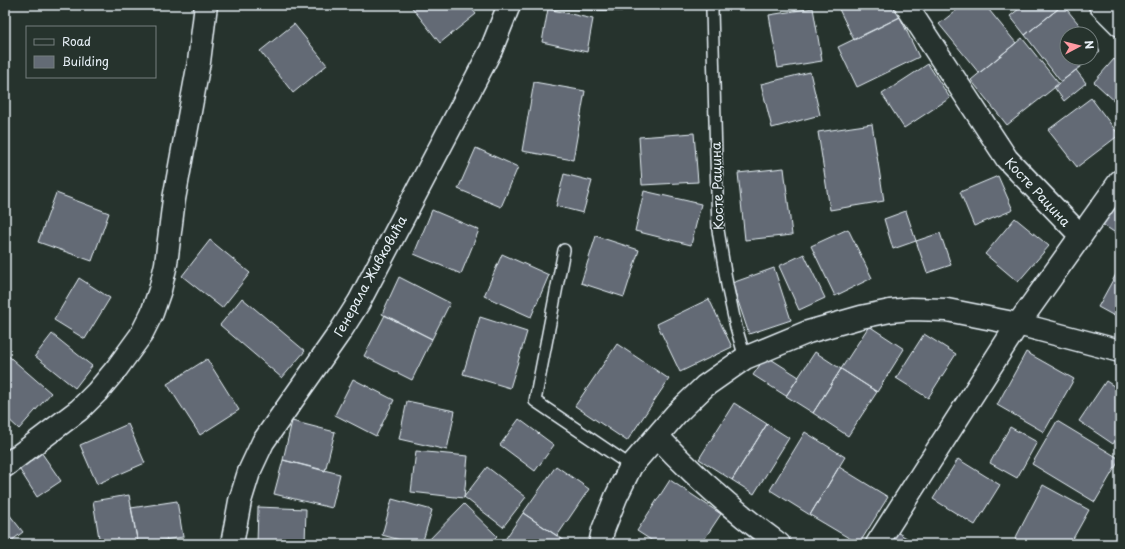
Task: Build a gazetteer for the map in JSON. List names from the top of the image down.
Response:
{
  "streets": {
    "street": ["Косте Рацина", "Генерала Живковића"]
  },
  "legend": ["Road", "Building"],
  "north": "right"
}
